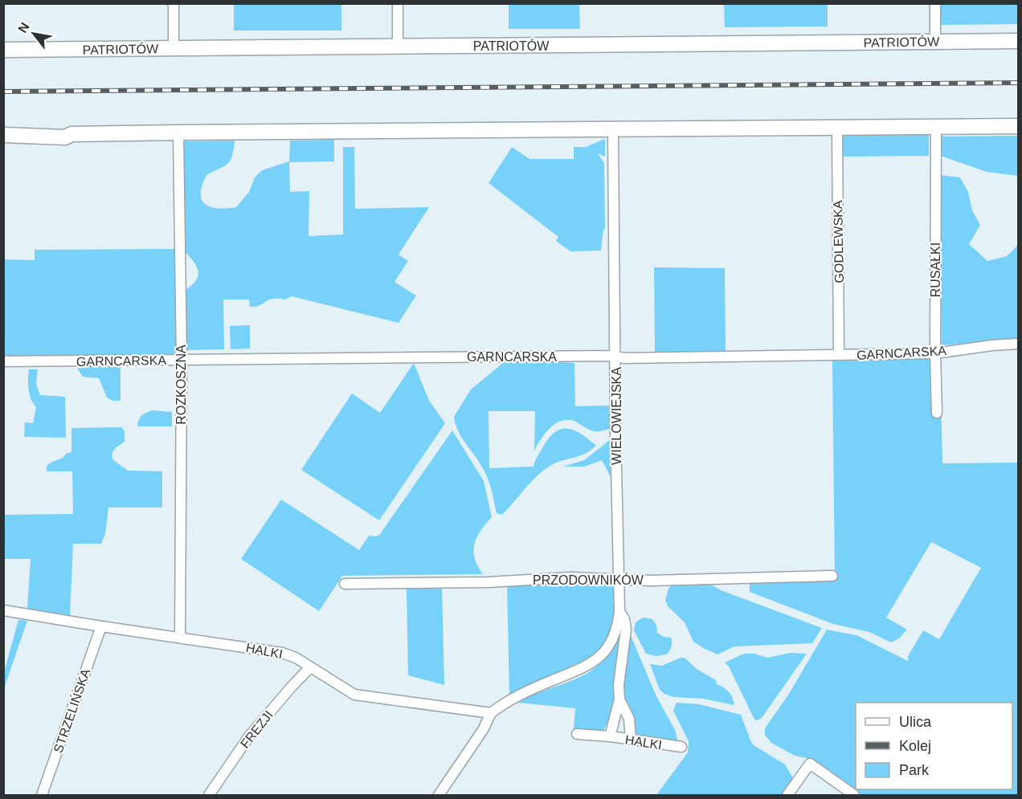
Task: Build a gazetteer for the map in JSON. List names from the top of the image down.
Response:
{
  "streets": {
    "main road": ["PATRIOTÓW"],
    "street": [
      "GODLEWSKA",
      "RUSAŁKI",
      "GARNCARSKA",
      "ROZKOSZNA",
      "WIELOWIEJSKA",
      "PRZODOWNIKÓW",
      "HALKI",
      "STRZELIŃSKA",
      "FREZJI"
    ]
  },
  "crossings": [
    ["GODLEWSKA", "GARNCARSKA"],
    ["RUSAŁKI", "GARNCARSKA"],
    ["GARNCARSKA", "ROZKOSZNA"],
    ["GARNCARSKA", "WIELOWIEJSKA"],
    ["ROZKOSZNA", "HALKI"],
    ["WIELOWIEJSKA", "PRZODOWNIKÓW"],
    ["WIELOWIEJSKA", "HALKI"],
    ["HALKI", "STRZELIŃSKA"],
    ["HALKI", "FREZJI"]
  ],
  "legend": ["Ulica", "Kolej", "Park"],
  "north": "top left"
}
